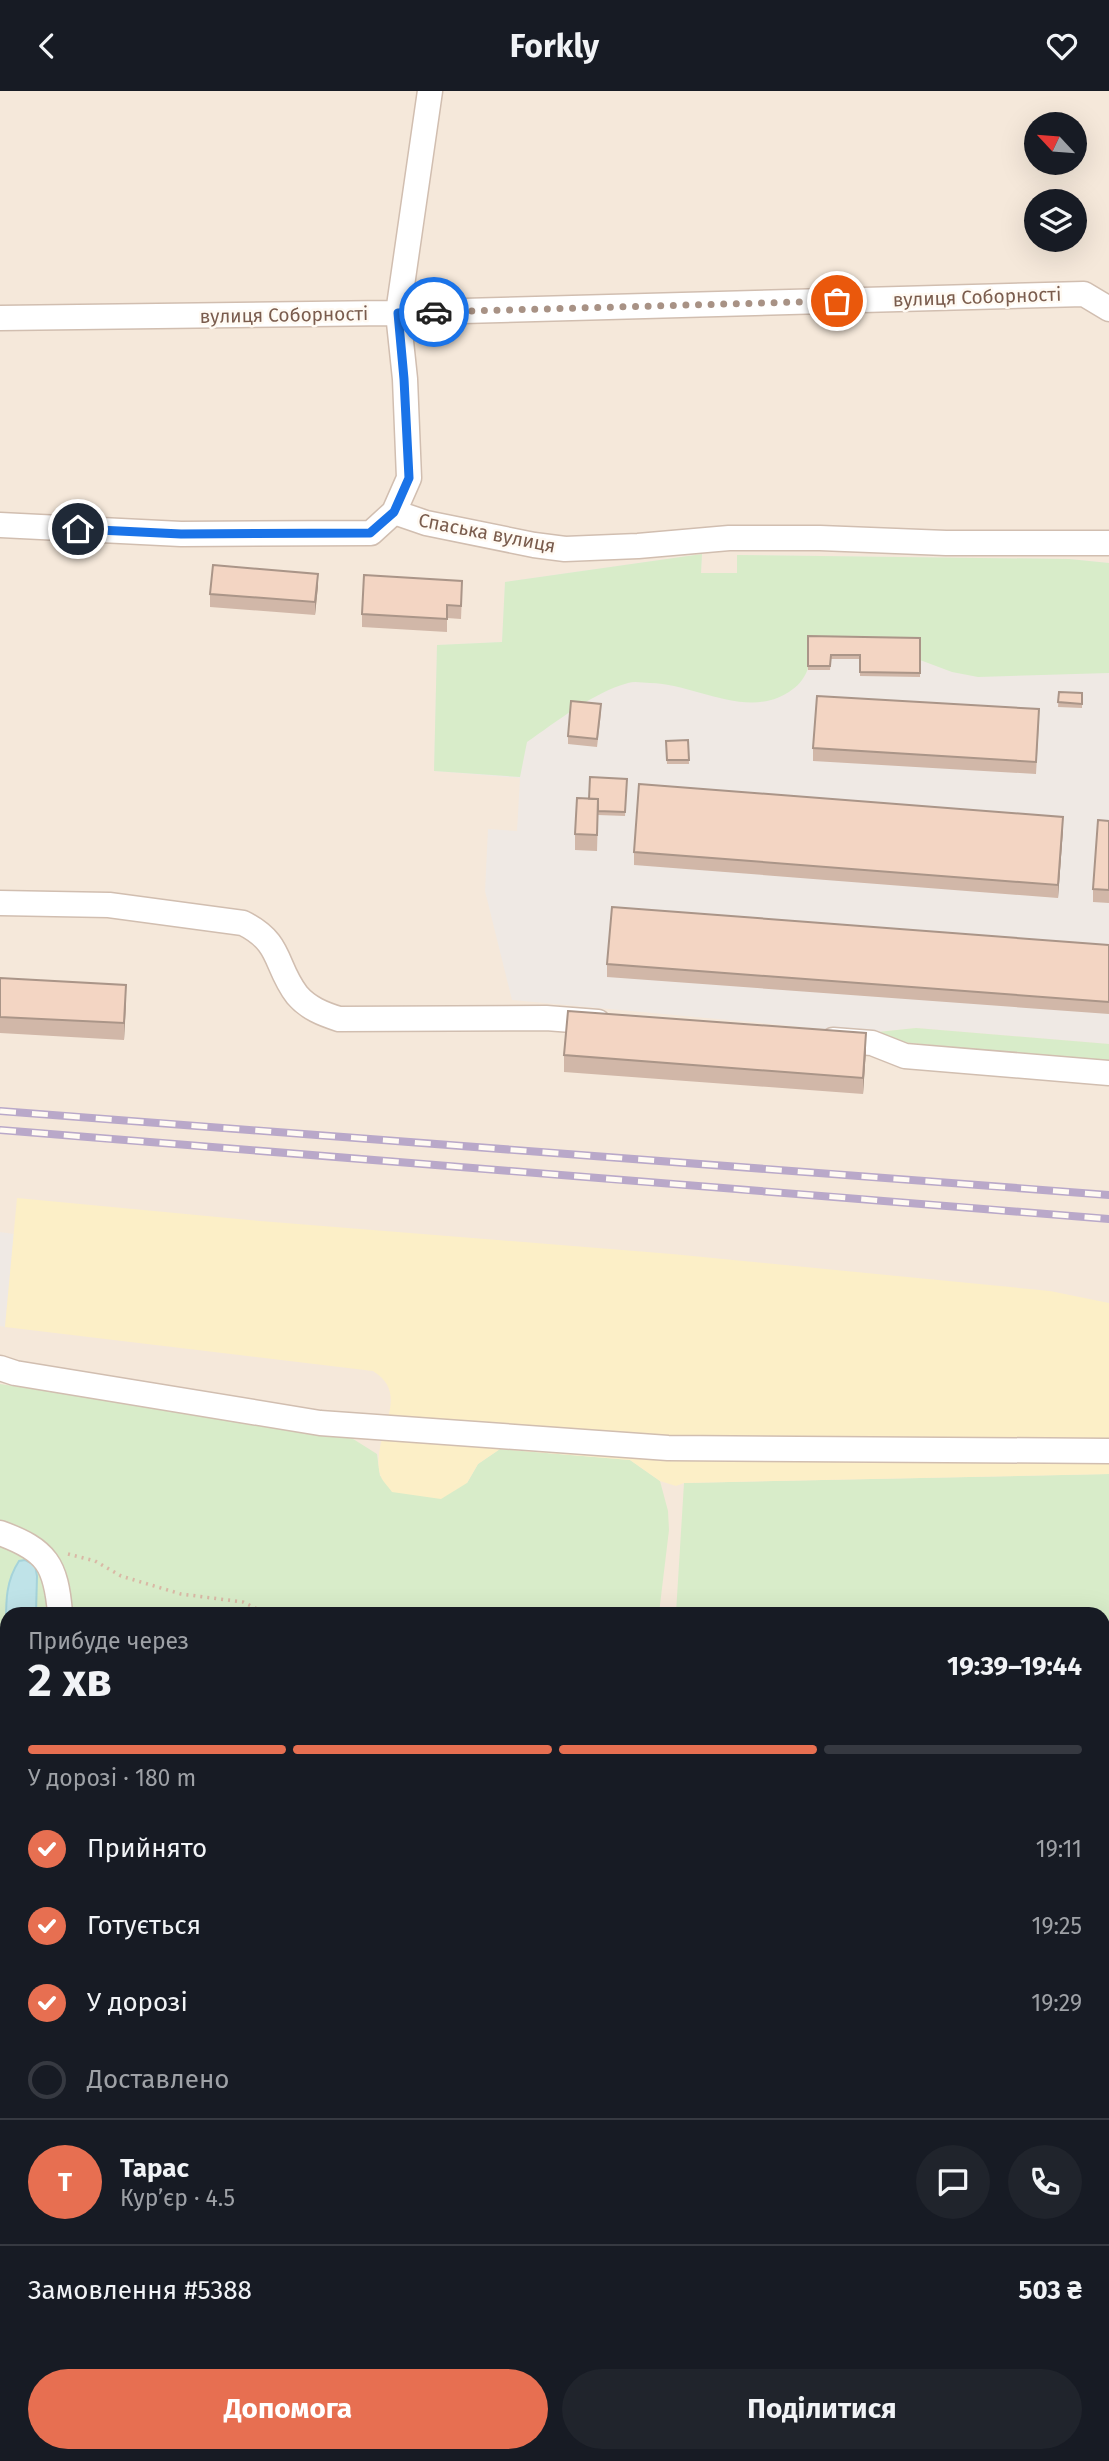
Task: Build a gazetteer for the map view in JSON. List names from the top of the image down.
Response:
{
  "streets": {
    "street": ["вулиця Соборності", "Спаська вулиця"]
  },
  "north": "top left",
  "page": {
    "header": "Forkly",
    "heading": ["2 хв", "Прибуде через", "19:39–19:44"],
    "panel": [
      "Тарас",
      "Кур’єр · 4.5",
      "Замовлення #5388",
      "503 ₴"
    ],
    "bar": "У дорозі · 180 m",
    "list": [
      ["Прийнято", "19:11"],
      ["Готується", "19:25"],
      ["У дорозі", "19:29"],
      "Доставлено"
    ],
    "round": "Т",
    "buttons": ["Допомога", "Поділитися"]
  }
}
